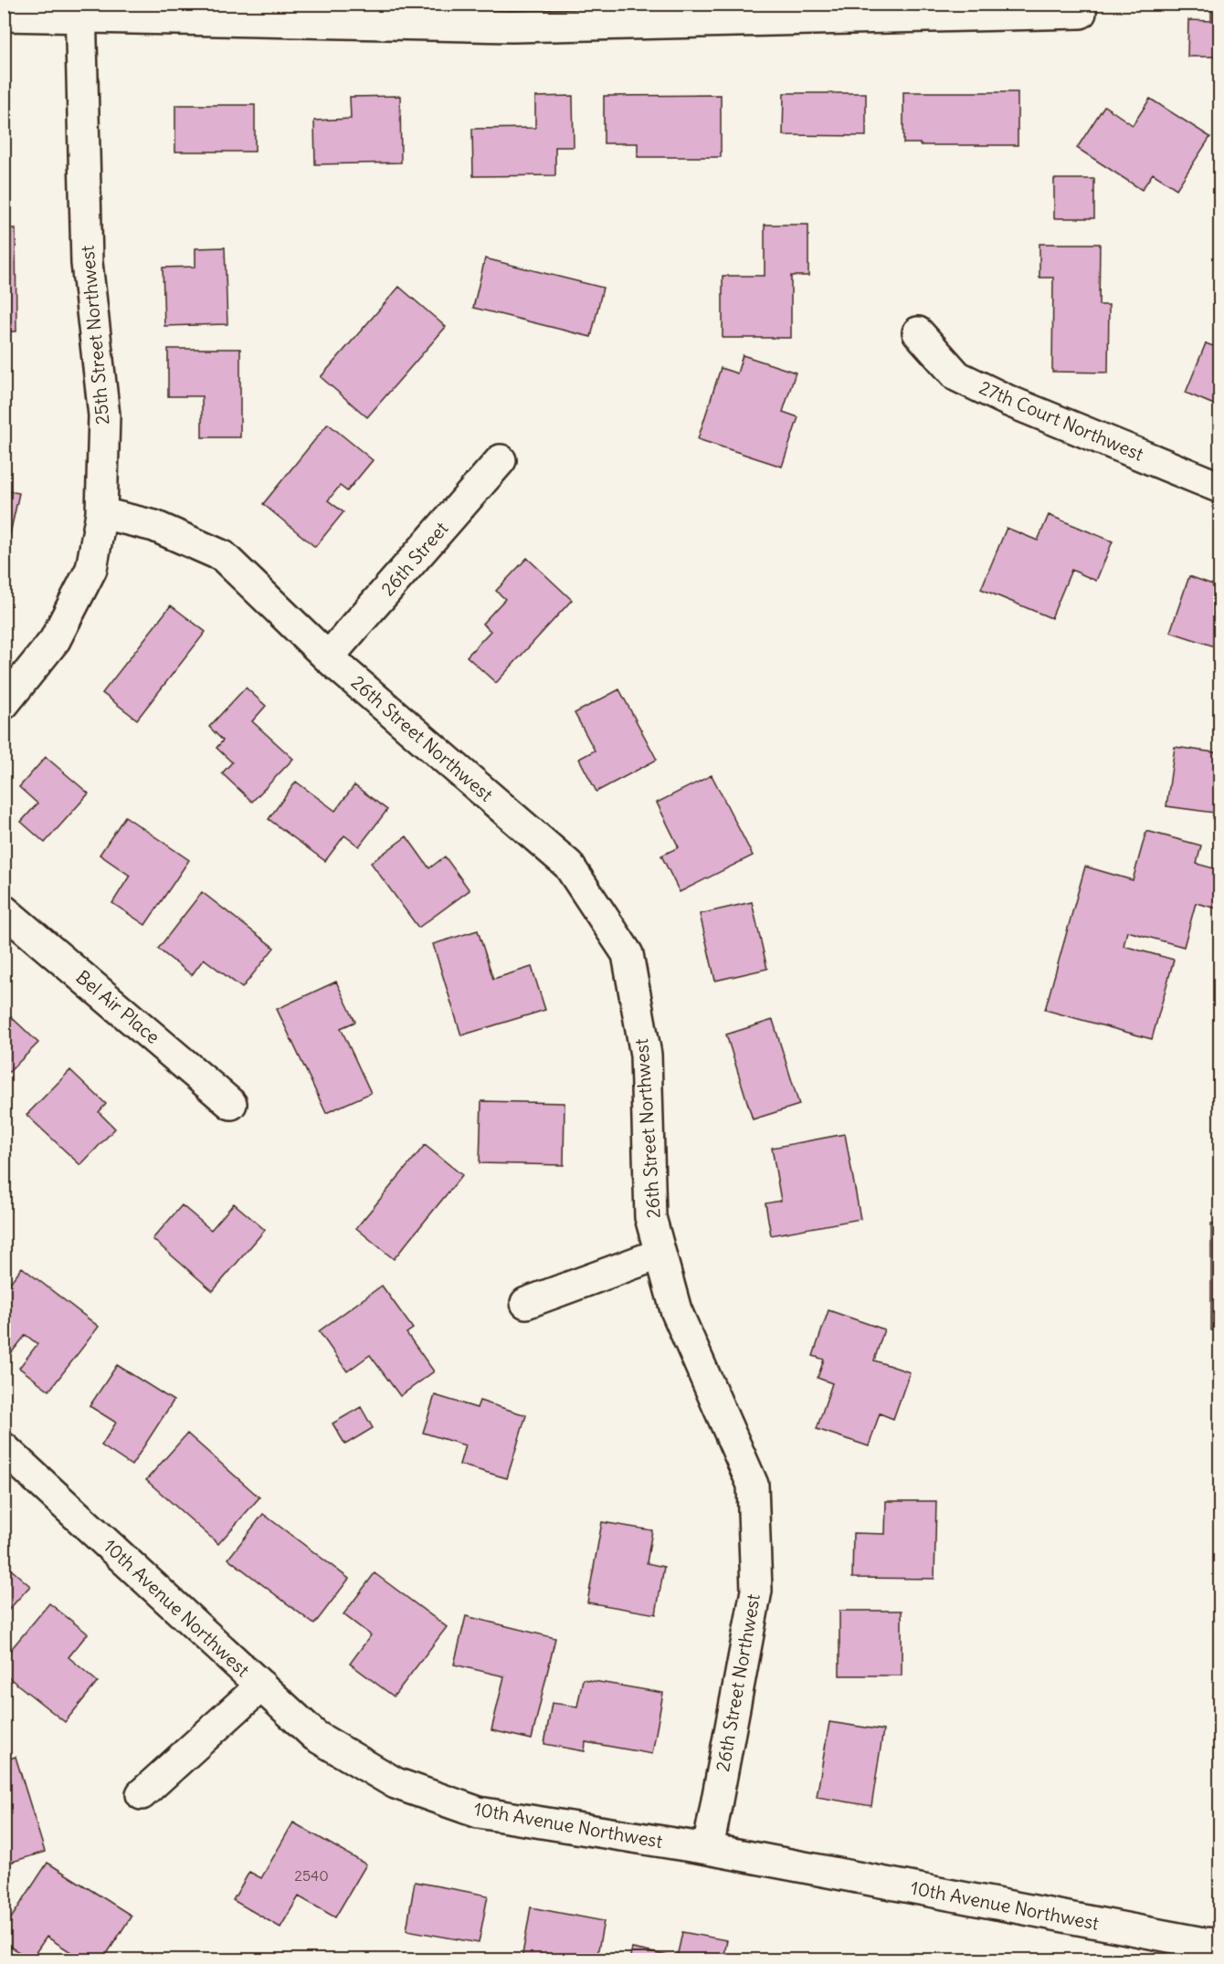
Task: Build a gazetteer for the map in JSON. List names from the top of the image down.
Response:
{
  "streets": {
    "street": [
      "25th Street Northwest",
      "27th Court Northwest",
      "26th Street",
      "26th Street Northwest",
      "Bel Air Place",
      "10th Avenue Northwest"
    ]
  },
  "crossings": [
    ["25th Street Northwest", "26th Street Northwest"],
    ["26th Street", "26th Street Northwest"],
    ["26th Street Northwest", "10th Avenue Northwest"]
  ],
  "house_numbers": ["2540"]
}
